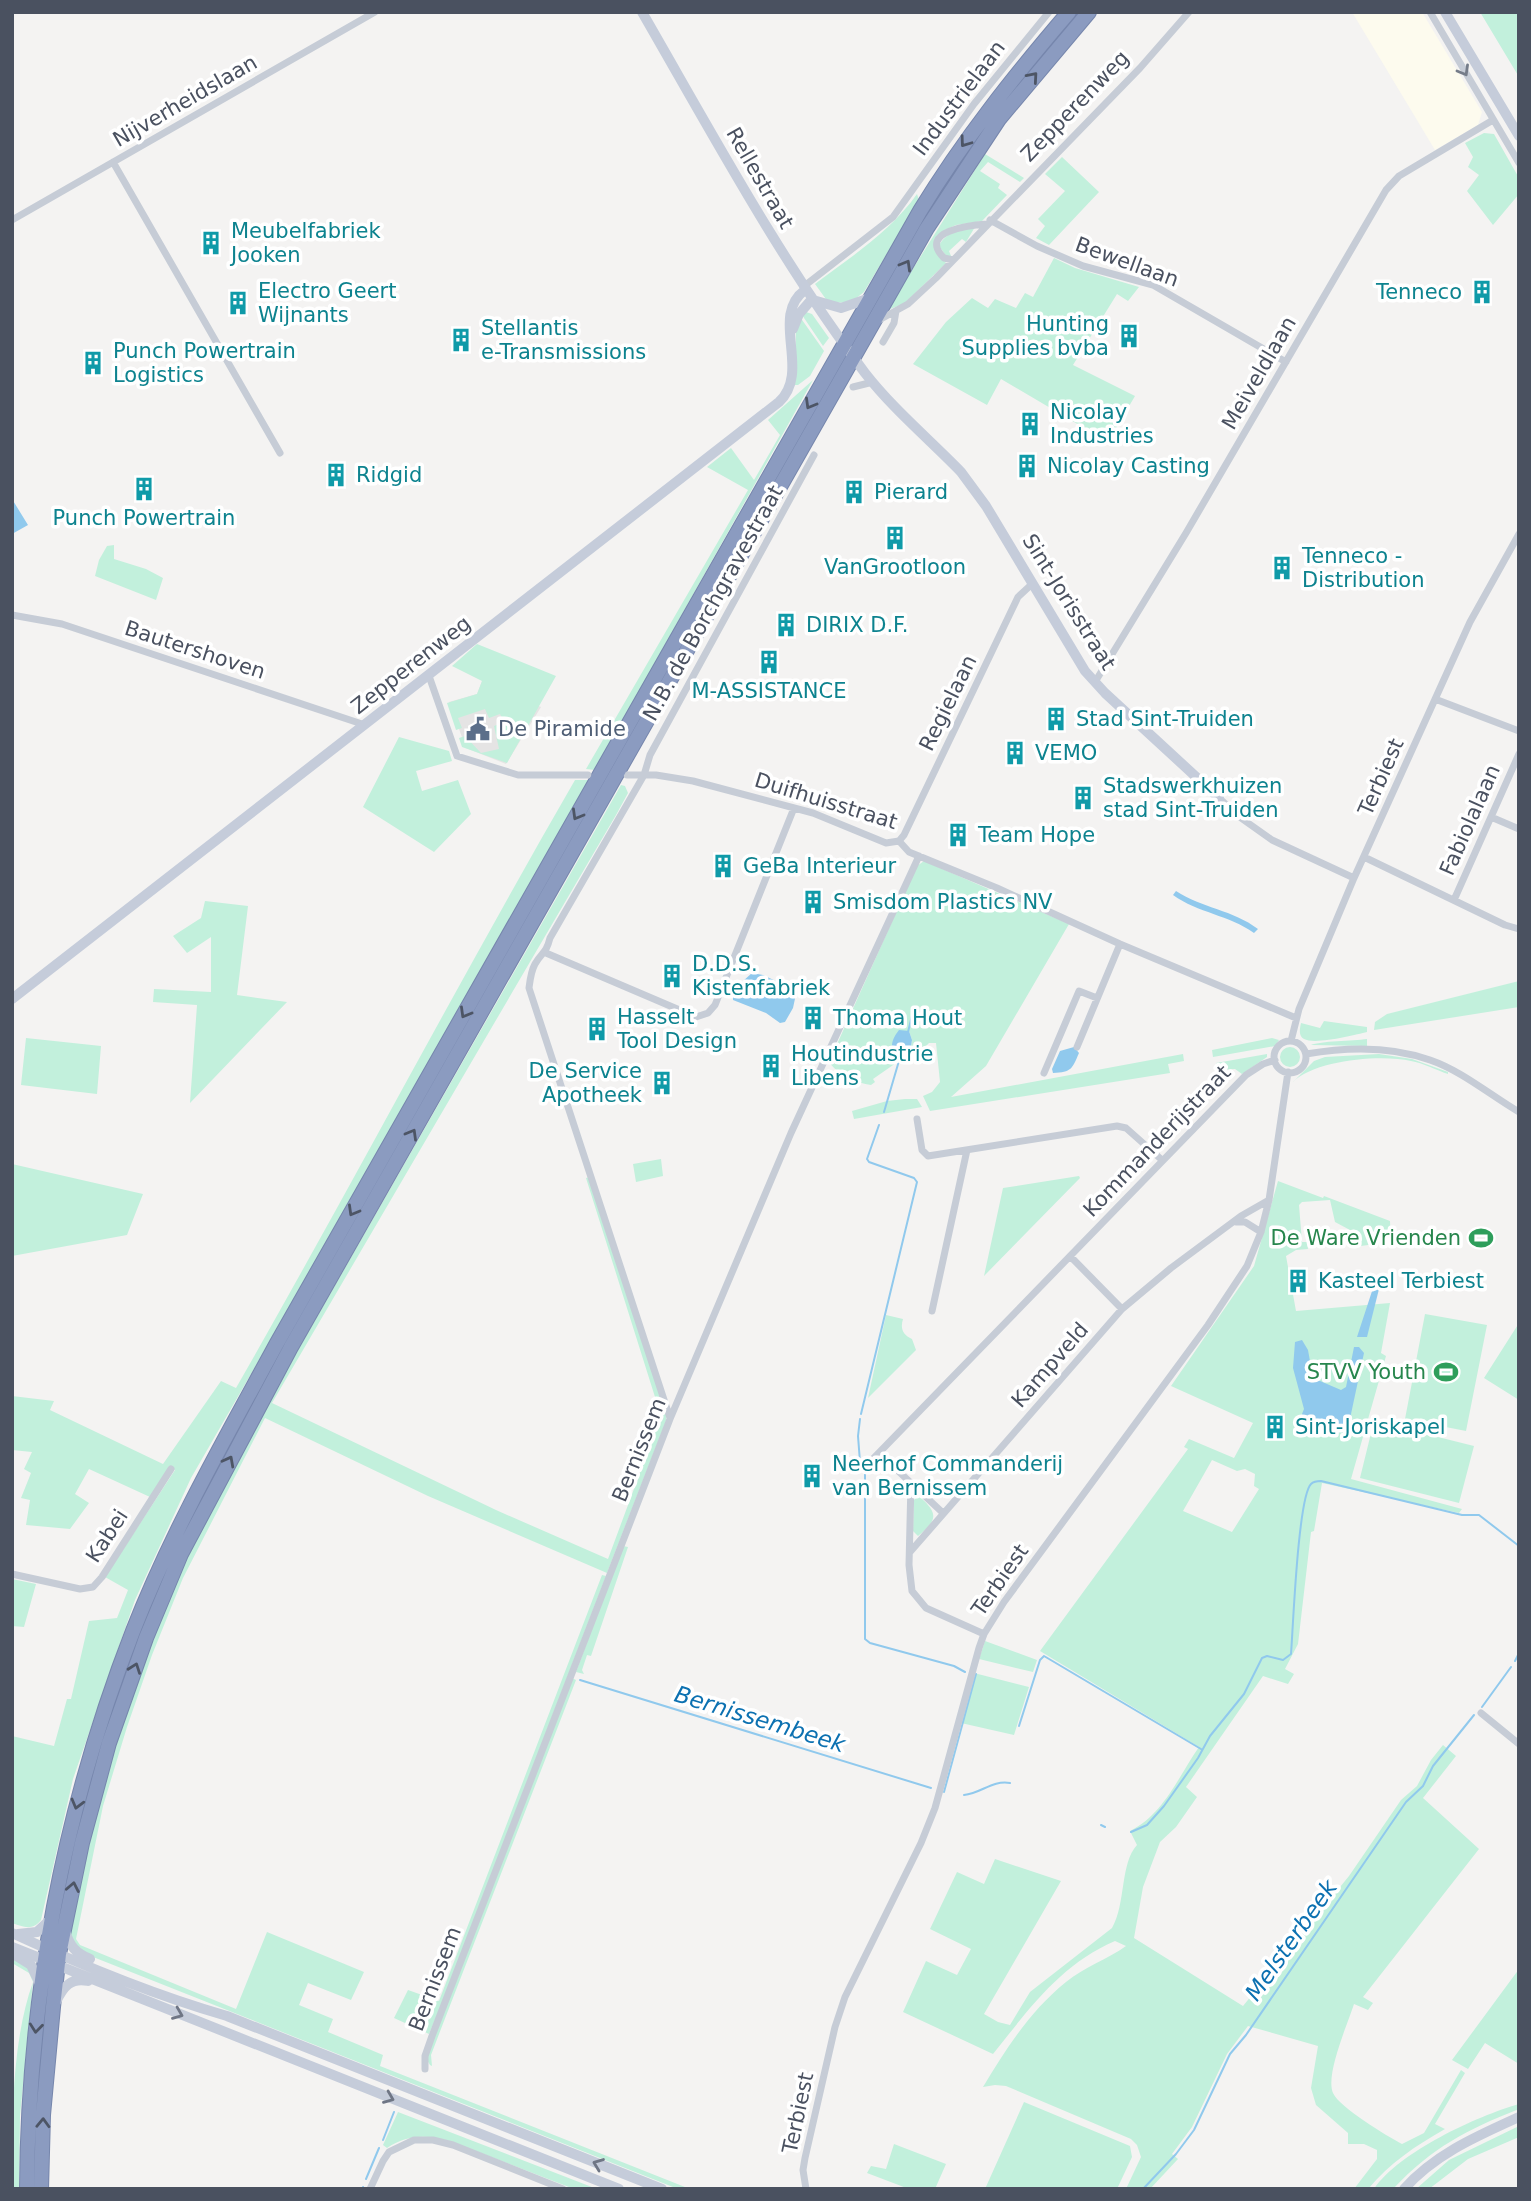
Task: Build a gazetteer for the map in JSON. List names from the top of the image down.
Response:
{
  "streets": {
    "street": [
      "Industrielaan",
      "Nijverheidslaan",
      "Zepperenweg",
      "Rellestraat",
      "Bewellaan",
      "Meiveldlaan",
      "Sint-Jorisstraat",
      "N.B. de Borchgravestraat",
      "Bautershoven",
      "Regielaan",
      "Terbiest",
      "Duifhuisstraat",
      "Fabiolalaan",
      "Kommanderijstraat",
      "Kampveld",
      "Bernissem",
      "Kabei"
    ]
  },
  "crossings": [
    ["Industrielaan", "Zepperenweg"],
    ["Industrielaan", "Rellestraat"],
    ["Zepperenweg", "Rellestraat"],
    ["Zepperenweg", "Bewellaan"],
    ["Zepperenweg", "Bautershoven"],
    ["Rellestraat", "Sint-Jorisstraat"],
    ["Bewellaan", "Meiveldlaan"],
    ["Meiveldlaan", "Sint-Jorisstraat"],
    ["Sint-Jorisstraat", "Regielaan"],
    ["Sint-Jorisstraat", "Terbiest"],
    ["N.B. de Borchgravestraat", "Duifhuisstraat"],
    ["N.B. de Borchgravestraat", "Bernissem"],
    ["Regielaan", "Duifhuisstraat"],
    ["Terbiest", "Duifhuisstraat"],
    ["Terbiest", "Kommanderijstraat"],
    ["Terbiest", "Kampveld"],
    ["Duifhuisstraat", "Bernissem"]
  ],
  "water": ["Bernissembeek", "Melsterbeek"],
  "places": {
    "building": [
      "Meubelfabriek Jooken",
      "Tenneco",
      "Electro Geert Wijnants",
      "Hunting Supplies bvba",
      "Stellantis e-Transmissions",
      "Punch Powertrain Logistics",
      "Nicolay Industries",
      "Nicolay Casting",
      "Ridgid",
      "Punch Powertrain",
      "Pierard",
      "VanGrootloon",
      "Tenneco - Distribution",
      "DIRIX D.F.",
      "M-ASSISTANCE",
      "Stad Sint-Truiden",
      "VEMO",
      "Stadswerkhuizen stad Sint-Truiden",
      "Team Hope",
      "GeBa Interieur",
      "Smisdom Plastics NV",
      "D.D.S. Kistenfabriek",
      "Thoma Hout",
      "Hasselt Tool Design",
      "Houtindustrie Libens",
      "De Service Apotheek",
      "Kasteel Terbiest",
      "Sint-Joriskapel",
      "Neerhof Commanderij van Bernissem"
    ],
    "public building": ["De Piramide"],
    "sports": ["De Ware Vrienden", "STVV Youth"]
  }
}
